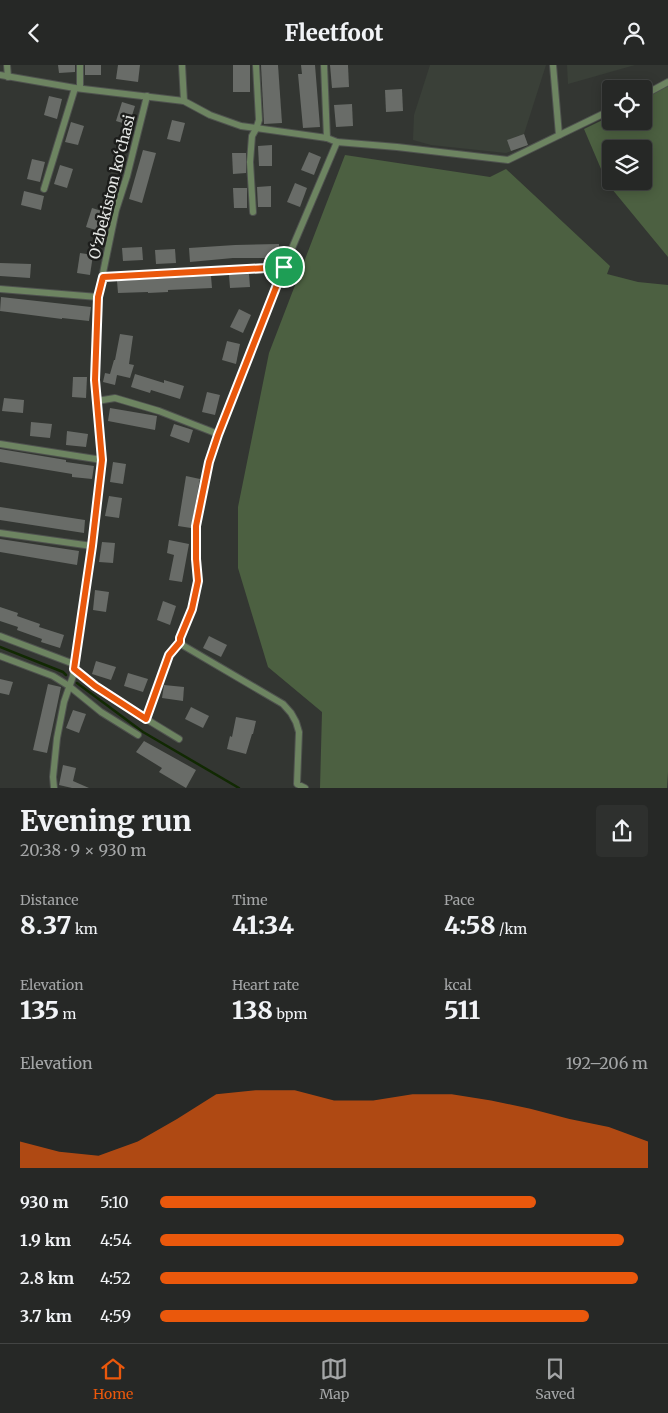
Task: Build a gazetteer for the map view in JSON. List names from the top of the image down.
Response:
{
  "streets": {
    "street": ["O‘zbekiston ko‘chasi"]
  },
  "page": {
    "header": "Fleetfoot",
    "heading": ["Evening run", "20:38 · 9 × 930 m"],
    "stats": [
      ["Distance", "8.37 km"],
      ["Time", "41:34"],
      ["Pace", "4:58 /km"],
      ["Elevation", "135 m"],
      ["Heart rate", "138 bpm"],
      ["kcal", "511"]
    ],
    "chart": ["Elevation", "192–206 m"],
    "list": [
      {
        "name": "930 m",
        "note": "5:10"
      },
      {
        "name": "1.9 km",
        "note": "4:54"
      },
      {
        "name": "2.8 km",
        "note": "4:52"
      },
      {
        "name": "3.7 km",
        "note": "4:59"
      }
    ],
    "tabs": ["Home", "Map", "Saved"]
  }
}
